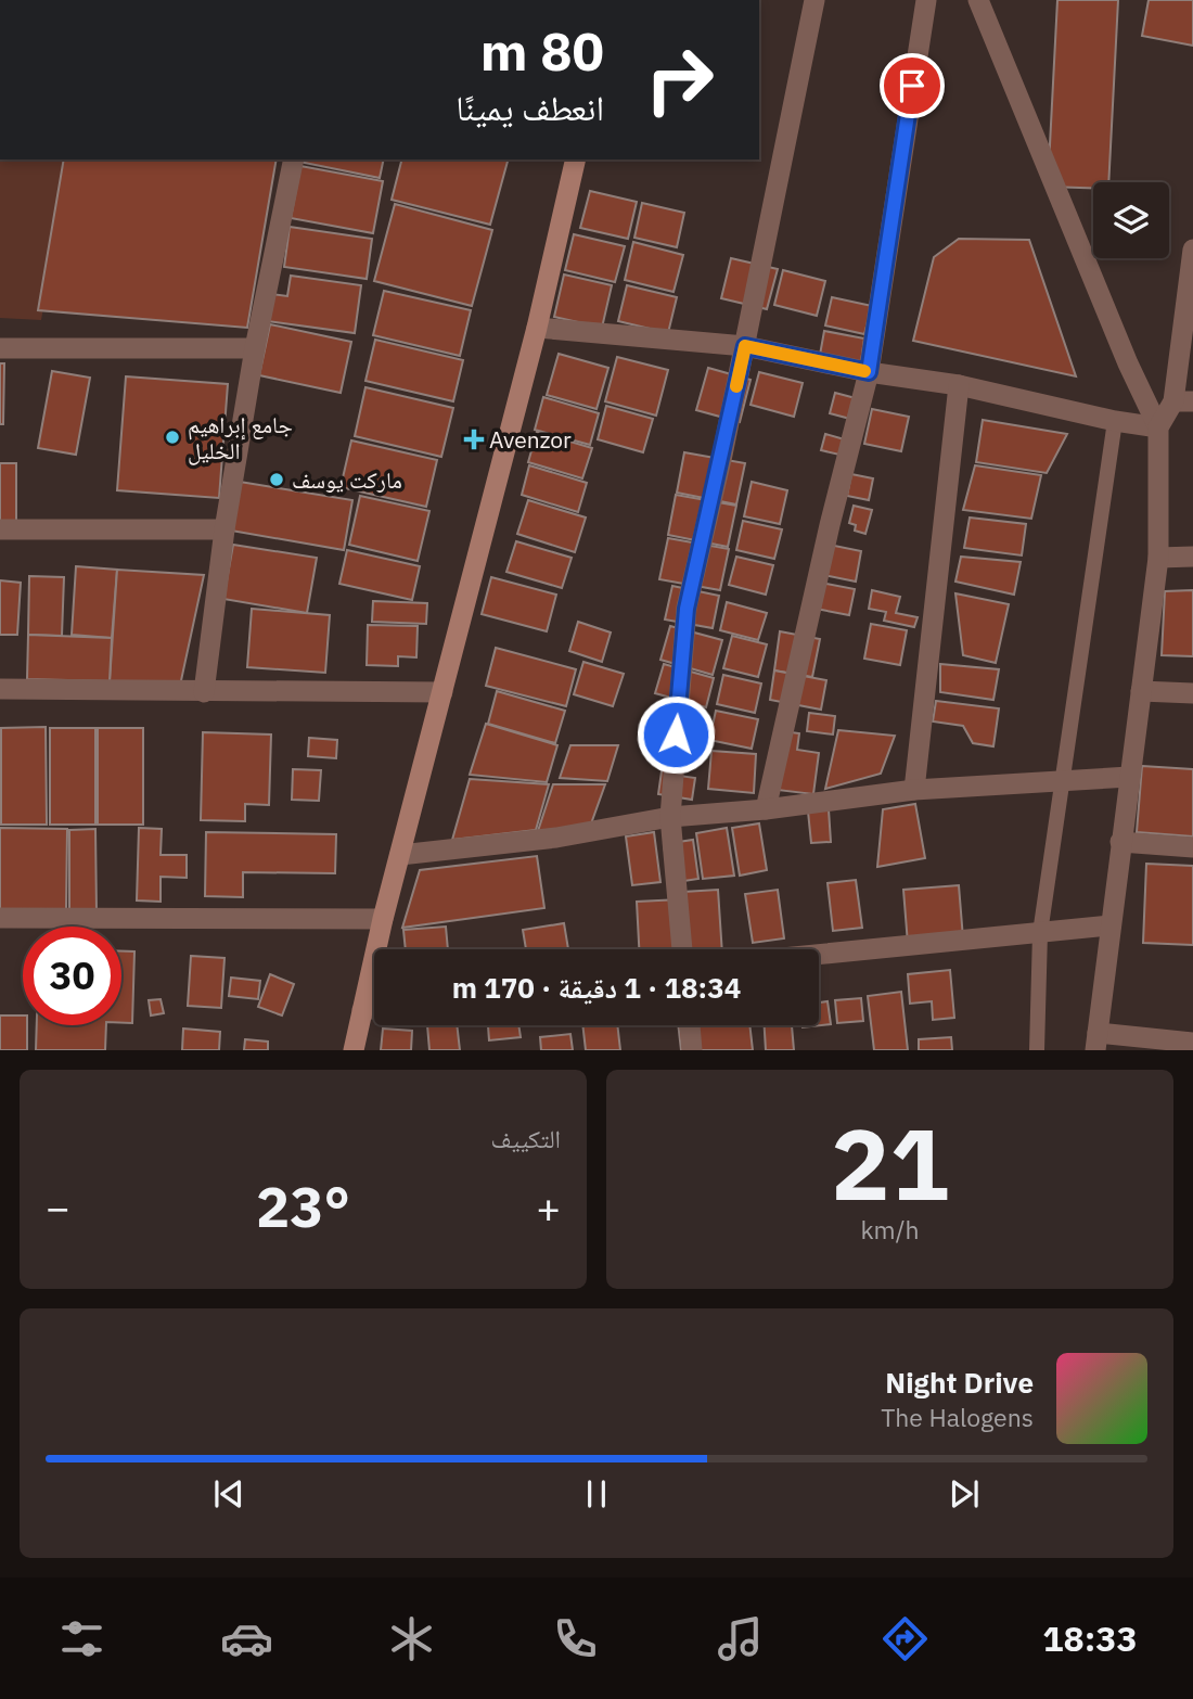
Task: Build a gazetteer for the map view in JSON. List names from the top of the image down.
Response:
{
  "places": {
    "other": ["جامع إبراهيم الخليل", "ماركت يوسف"],
    "health": ["Avenzor"]
  },
  "page": {
    "turn": ["80 m", "انعطف يمينًا"],
    "limit": "30",
    "trip": "18:34 · 1 دقيقة · 170 m",
    "tile": [
      ["21", "km/h"],
      "التكييف"
    ],
    "heat": ["−", "23°", "+"],
    "song": ["Night Drive", "The Halogens"],
    "tabs": "18:33"
  }
}
